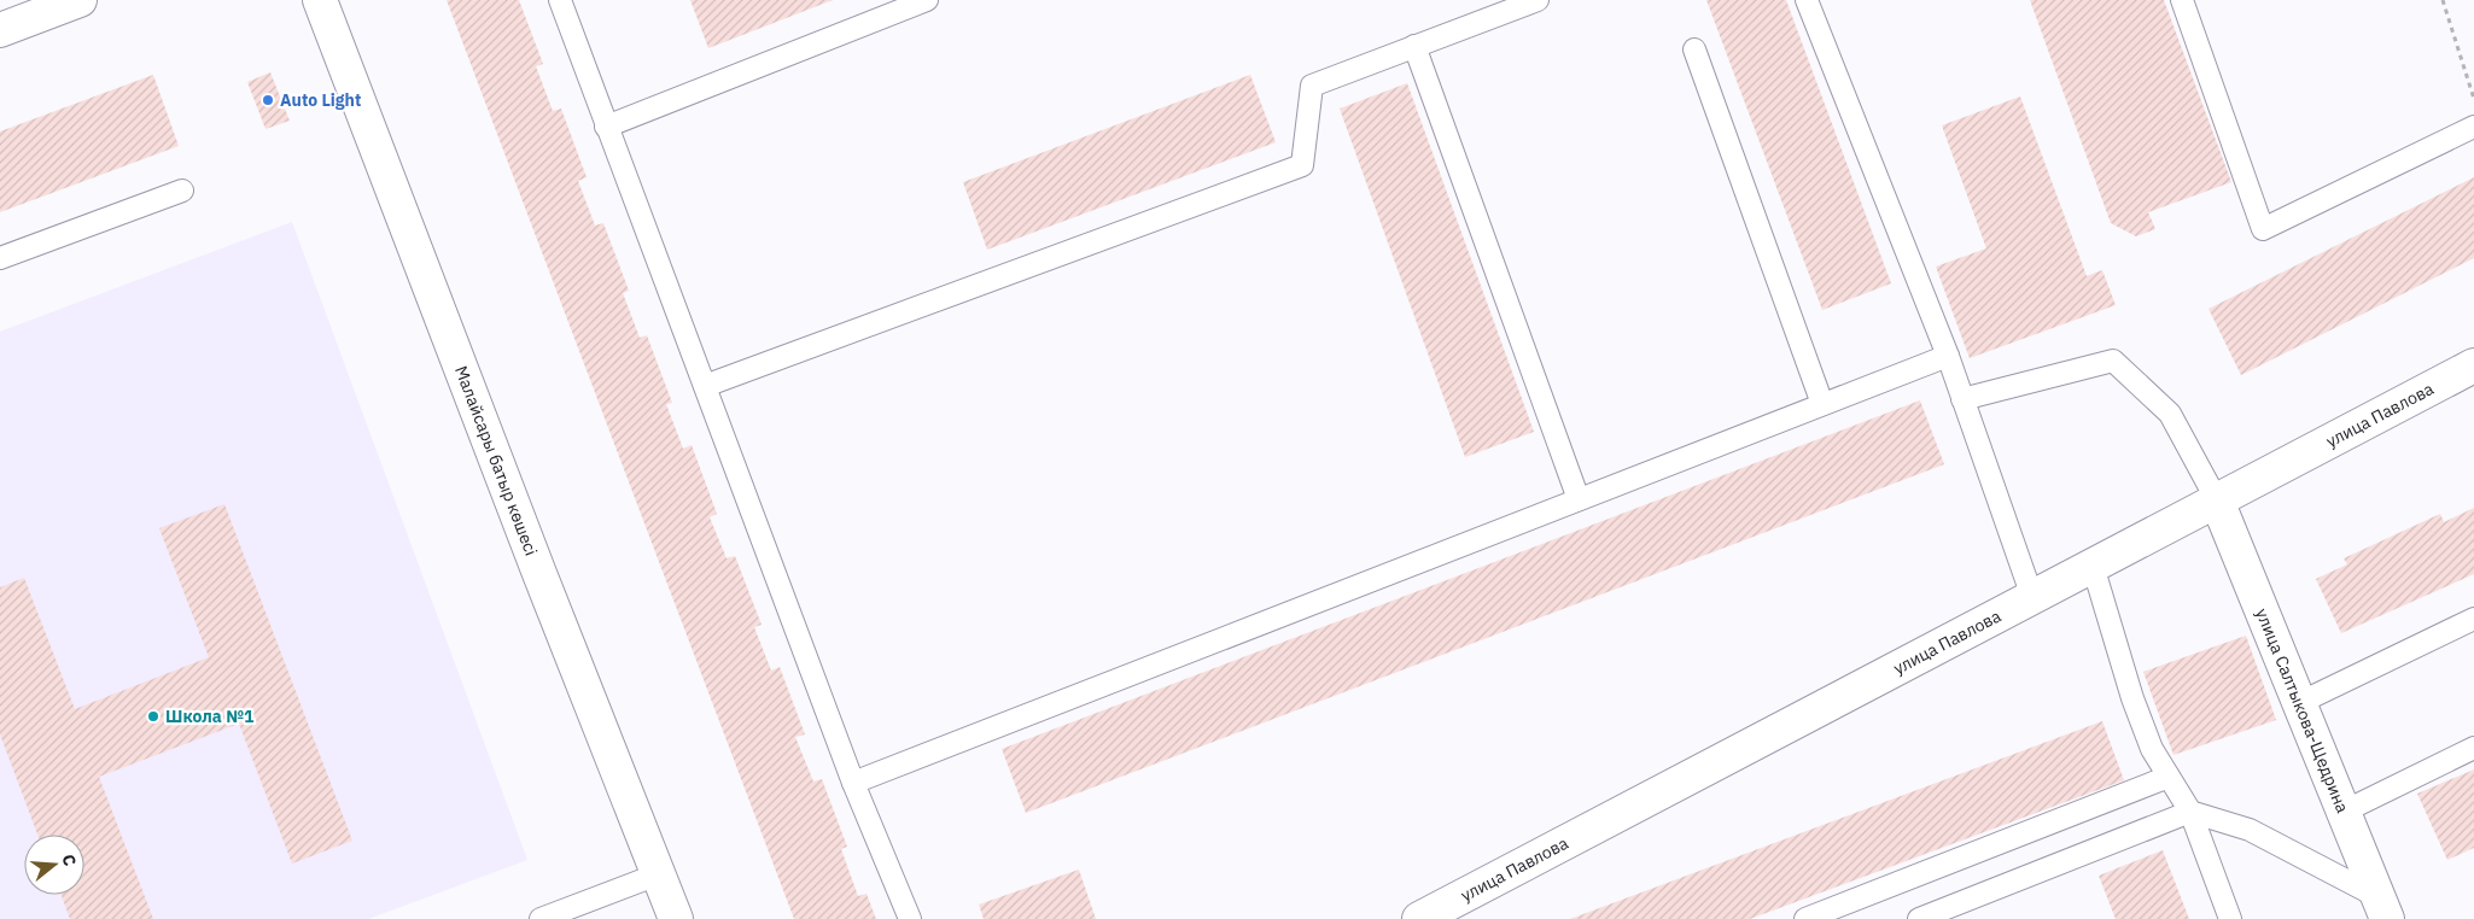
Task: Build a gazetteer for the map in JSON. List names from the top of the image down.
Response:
{
  "streets": {
    "street": ["улица Павлова", "Малайсары батыр көшесі", "улица Салтыкова-Щедрина"]
  },
  "crossings": [
    ["улица Павлова", "улица Салтыкова-Щедрина"]
  ],
  "places": ["Auto Light", "Школа №1"],
  "north": "right"
}
